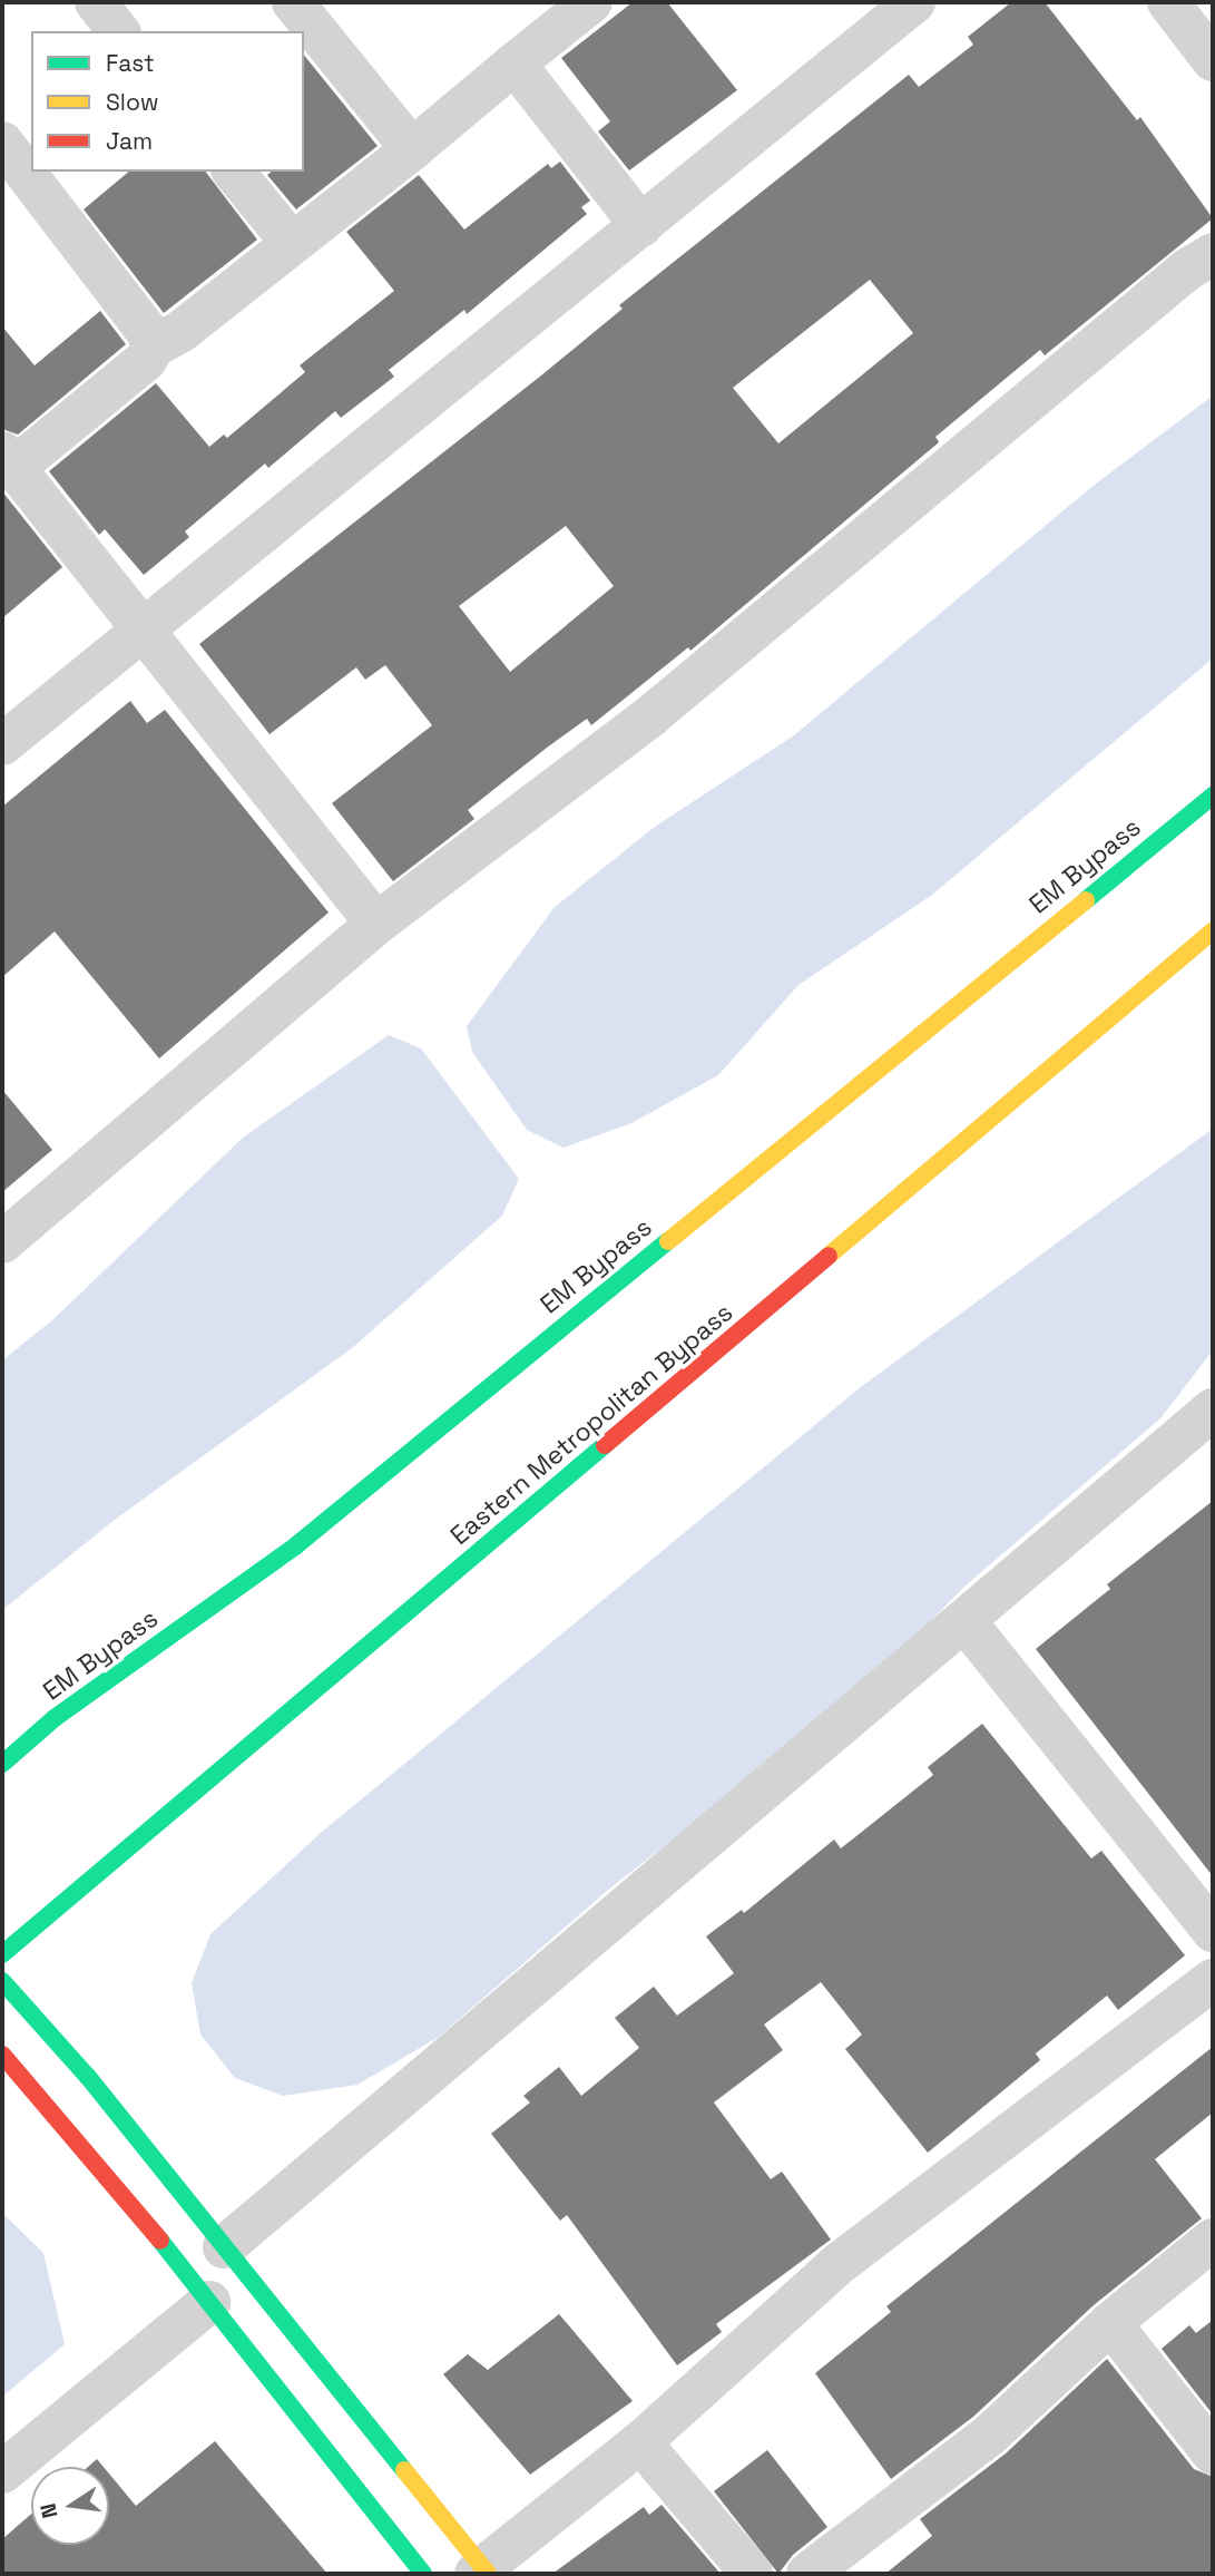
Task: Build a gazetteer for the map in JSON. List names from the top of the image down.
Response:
{
  "streets": {
    "main road": ["EM Bypass", "Eastern Metropolitan Bypass"]
  },
  "legend": ["Fast", "Slow", "Jam"],
  "north": "left"
}
